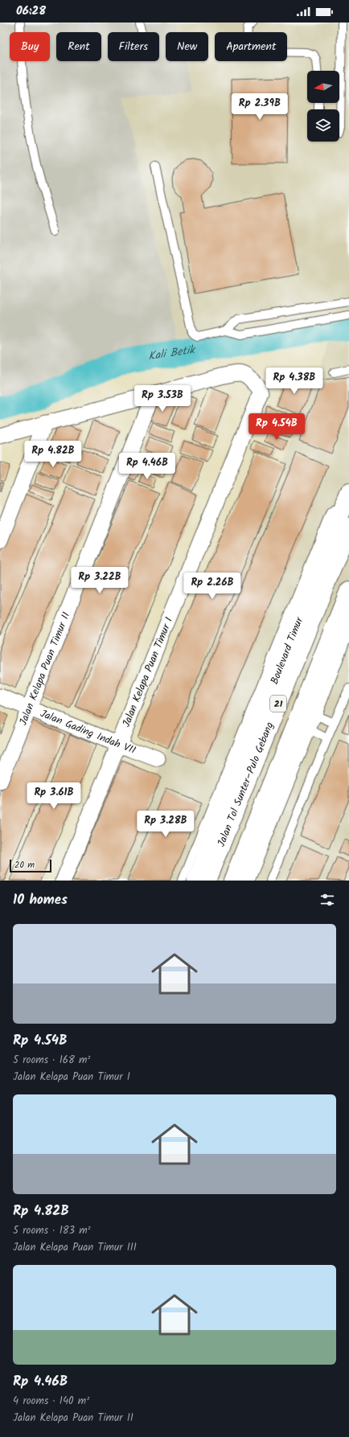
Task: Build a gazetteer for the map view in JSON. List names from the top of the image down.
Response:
{
  "streets": {
    "main road": ["Boulevard Timur", "21", "Jalan Tol Sunter–Pulo Gebang"],
    "street": ["Jalan Kelapa Puan Timur II", "Jalan Kelapa Puan Timur I", "Jalan Gading Indah VII"]
  },
  "crossings": [
    ["Jalan Kelapa Puan Timur II", "Jalan Kelapa Puan Timur I"],
    ["Jalan Kelapa Puan Timur II", "Jalan Gading Indah VII"],
    ["Jalan Kelapa Puan Timur I", "Jalan Gading Indah VII"]
  ],
  "water": ["Kali Betik"],
  "scale_bar": "20 m",
  "north": "left",
  "page": {
    "status": "06:28",
    "chip": [
      "Buy",
      "Rent",
      "Filters",
      "New",
      "Apartment"
    ],
    "price": [
      "Rp 2.39B",
      "Rp 4.38B",
      "Rp 3.53B",
      "Rp 4.54B",
      "Rp 4.82B",
      "Rp 4.46B",
      "Rp 3.22B",
      "Rp 2.26B",
      "Rp 3.61B",
      "Rp 3.28B"
    ],
    "scale": "20 m",
    "heading": "10 homes",
    "list": [
      {
        "name": "Rp 4.54B",
        "note": "5 rooms · 168 m² · Jalan Kelapa Puan Timur I"
      },
      {
        "name": "Rp 4.82B",
        "note": "5 rooms · 183 m² · Jalan Kelapa Puan Timur III"
      },
      {
        "name": "Rp 4.46B",
        "note": "4 rooms · 140 m² · Jalan Kelapa Puan Timur II"
      }
    ]
  }
}
